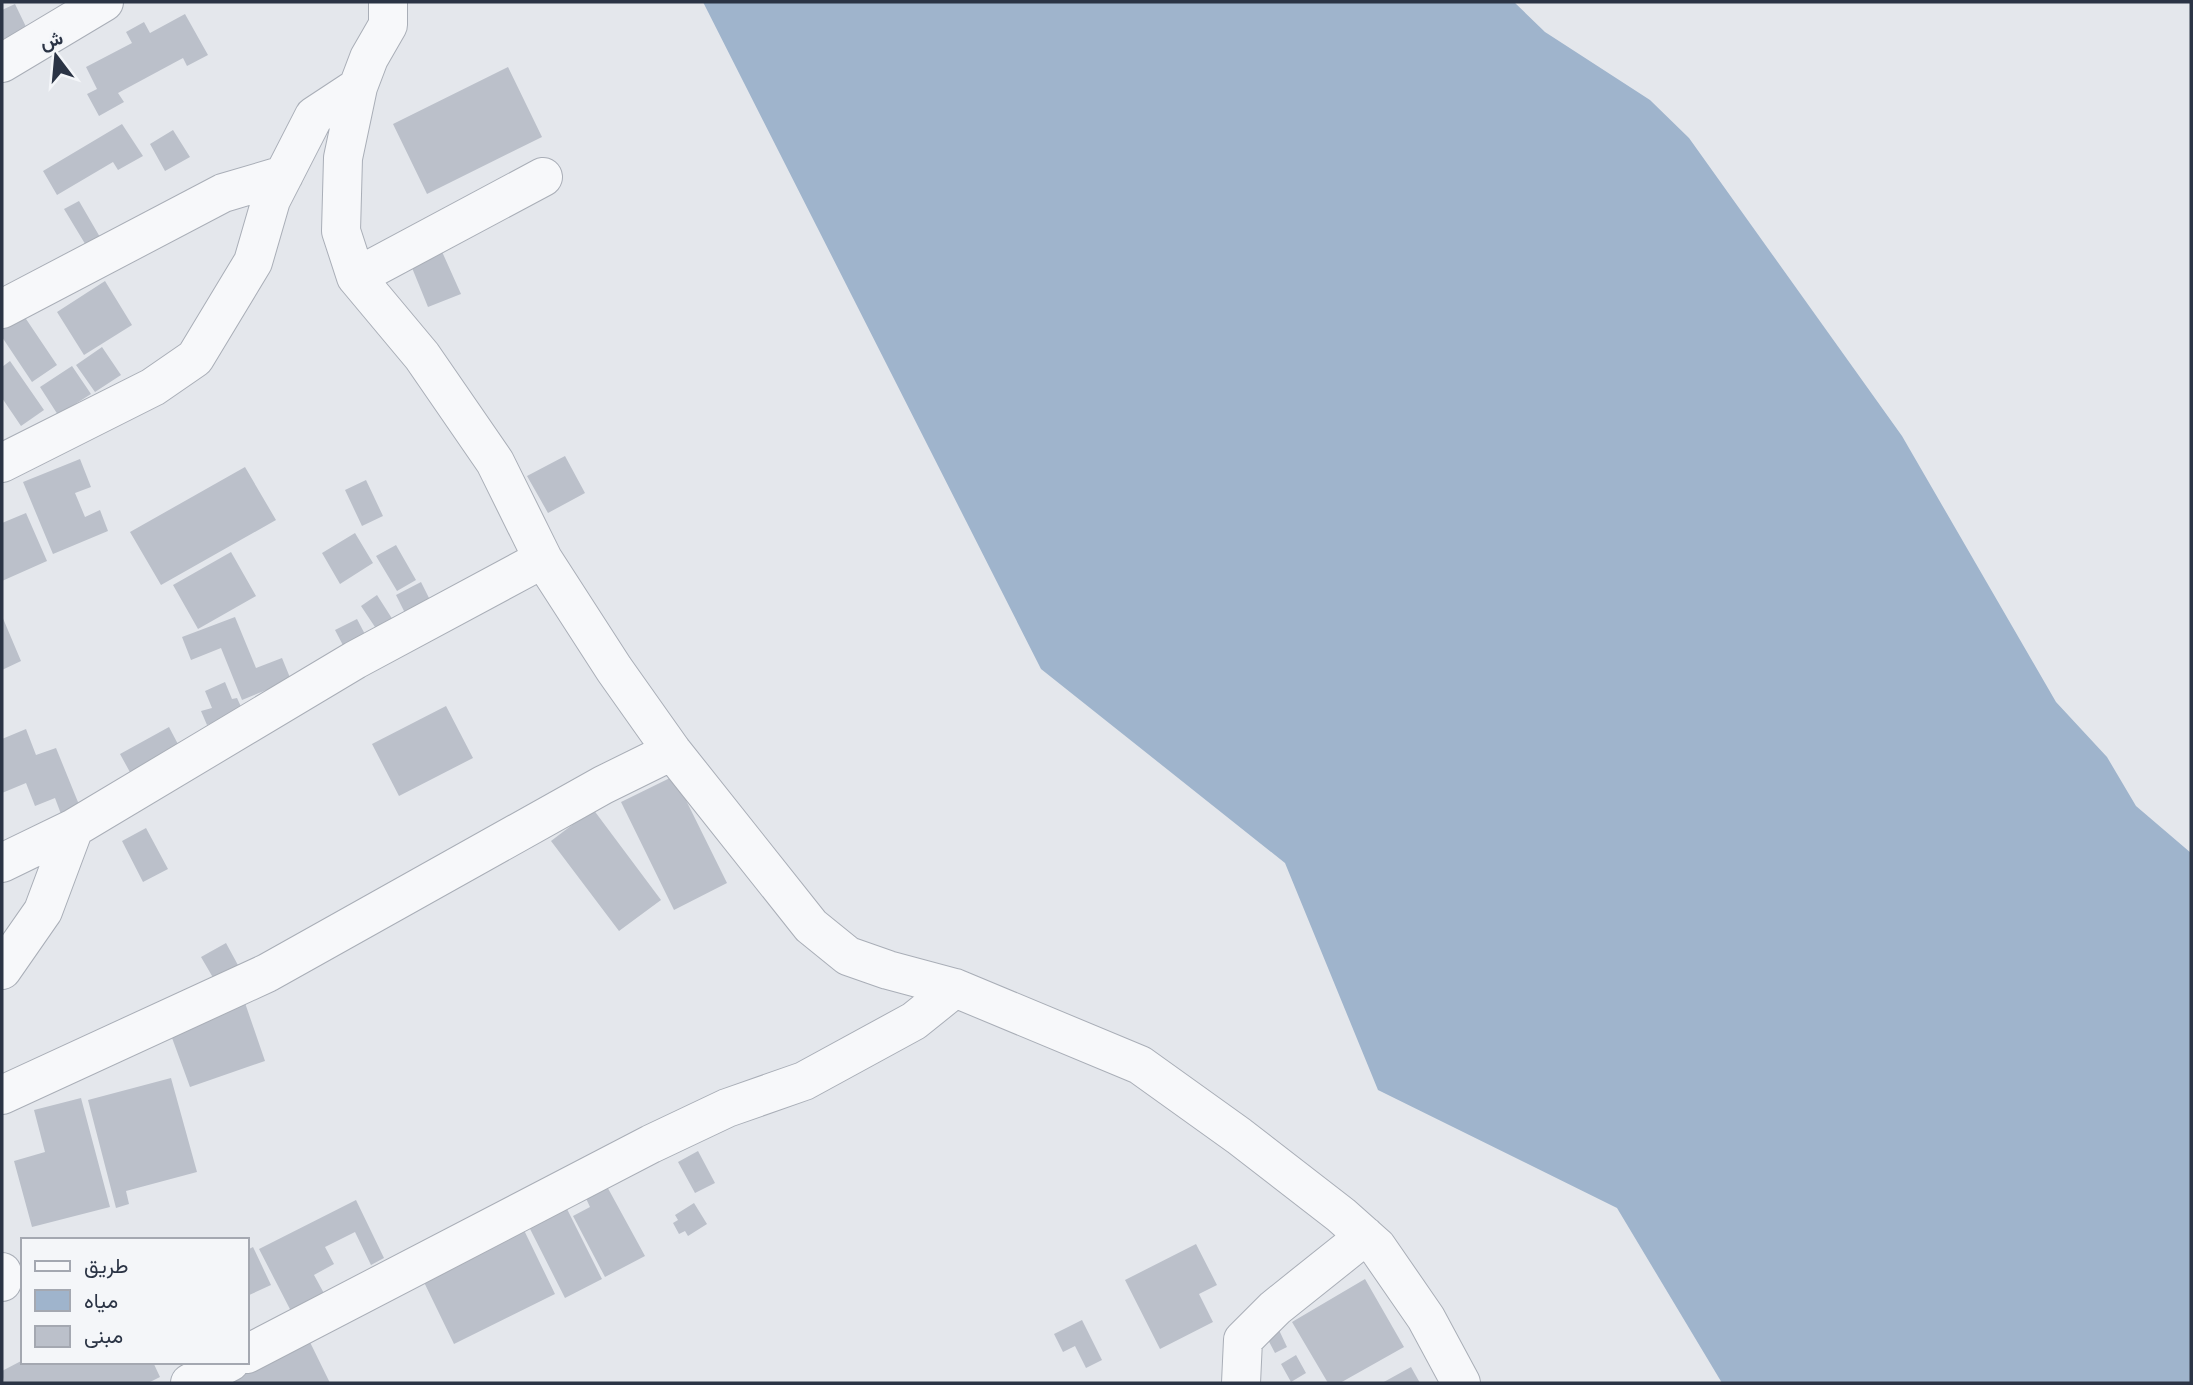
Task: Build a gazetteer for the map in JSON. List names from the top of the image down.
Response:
{
  "legend": ["طريق", "مياه", "مبنى"],
  "north": "top"
}
